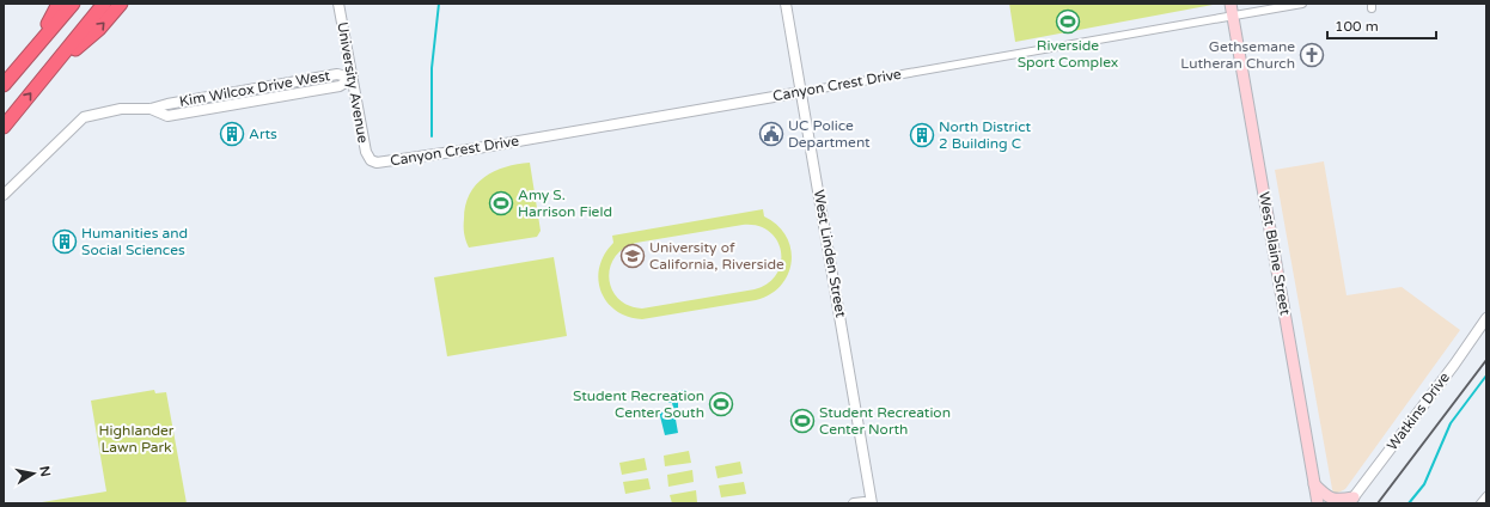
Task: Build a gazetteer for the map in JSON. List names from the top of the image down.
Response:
{
  "streets": {
    "main road": ["West Blaine Street"],
    "street": [
      "University Avenue",
      "Canyon Crest Drive",
      "Kim Wilcox Drive West",
      "West Linden Street",
      "Watkins Drive"
    ]
  },
  "crossings": [
    ["University Avenue", "Canyon Crest Drive"],
    ["University Avenue", "Kim Wilcox Drive West"],
    ["Canyon Crest Drive", "West Linden Street"],
    ["Canyon Crest Drive", "West Blaine Street"]
  ],
  "parks": ["Highlander Lawn Park"],
  "places": {
    "sports": [
      "Riverside Sport Complex",
      "Amy S. Harrison Field",
      "Student Recreation Center South",
      "Student Recreation Center North"
    ],
    "church": ["Gethsemane Lutheran Church"],
    "building": ["Arts", "North District 2 Building C", "Humanities and Social Sciences"],
    "public building": ["UC Police Department"],
    "school or university": ["University of California, Riverside"]
  },
  "scale_bar": "100 m",
  "north": "right"
}
